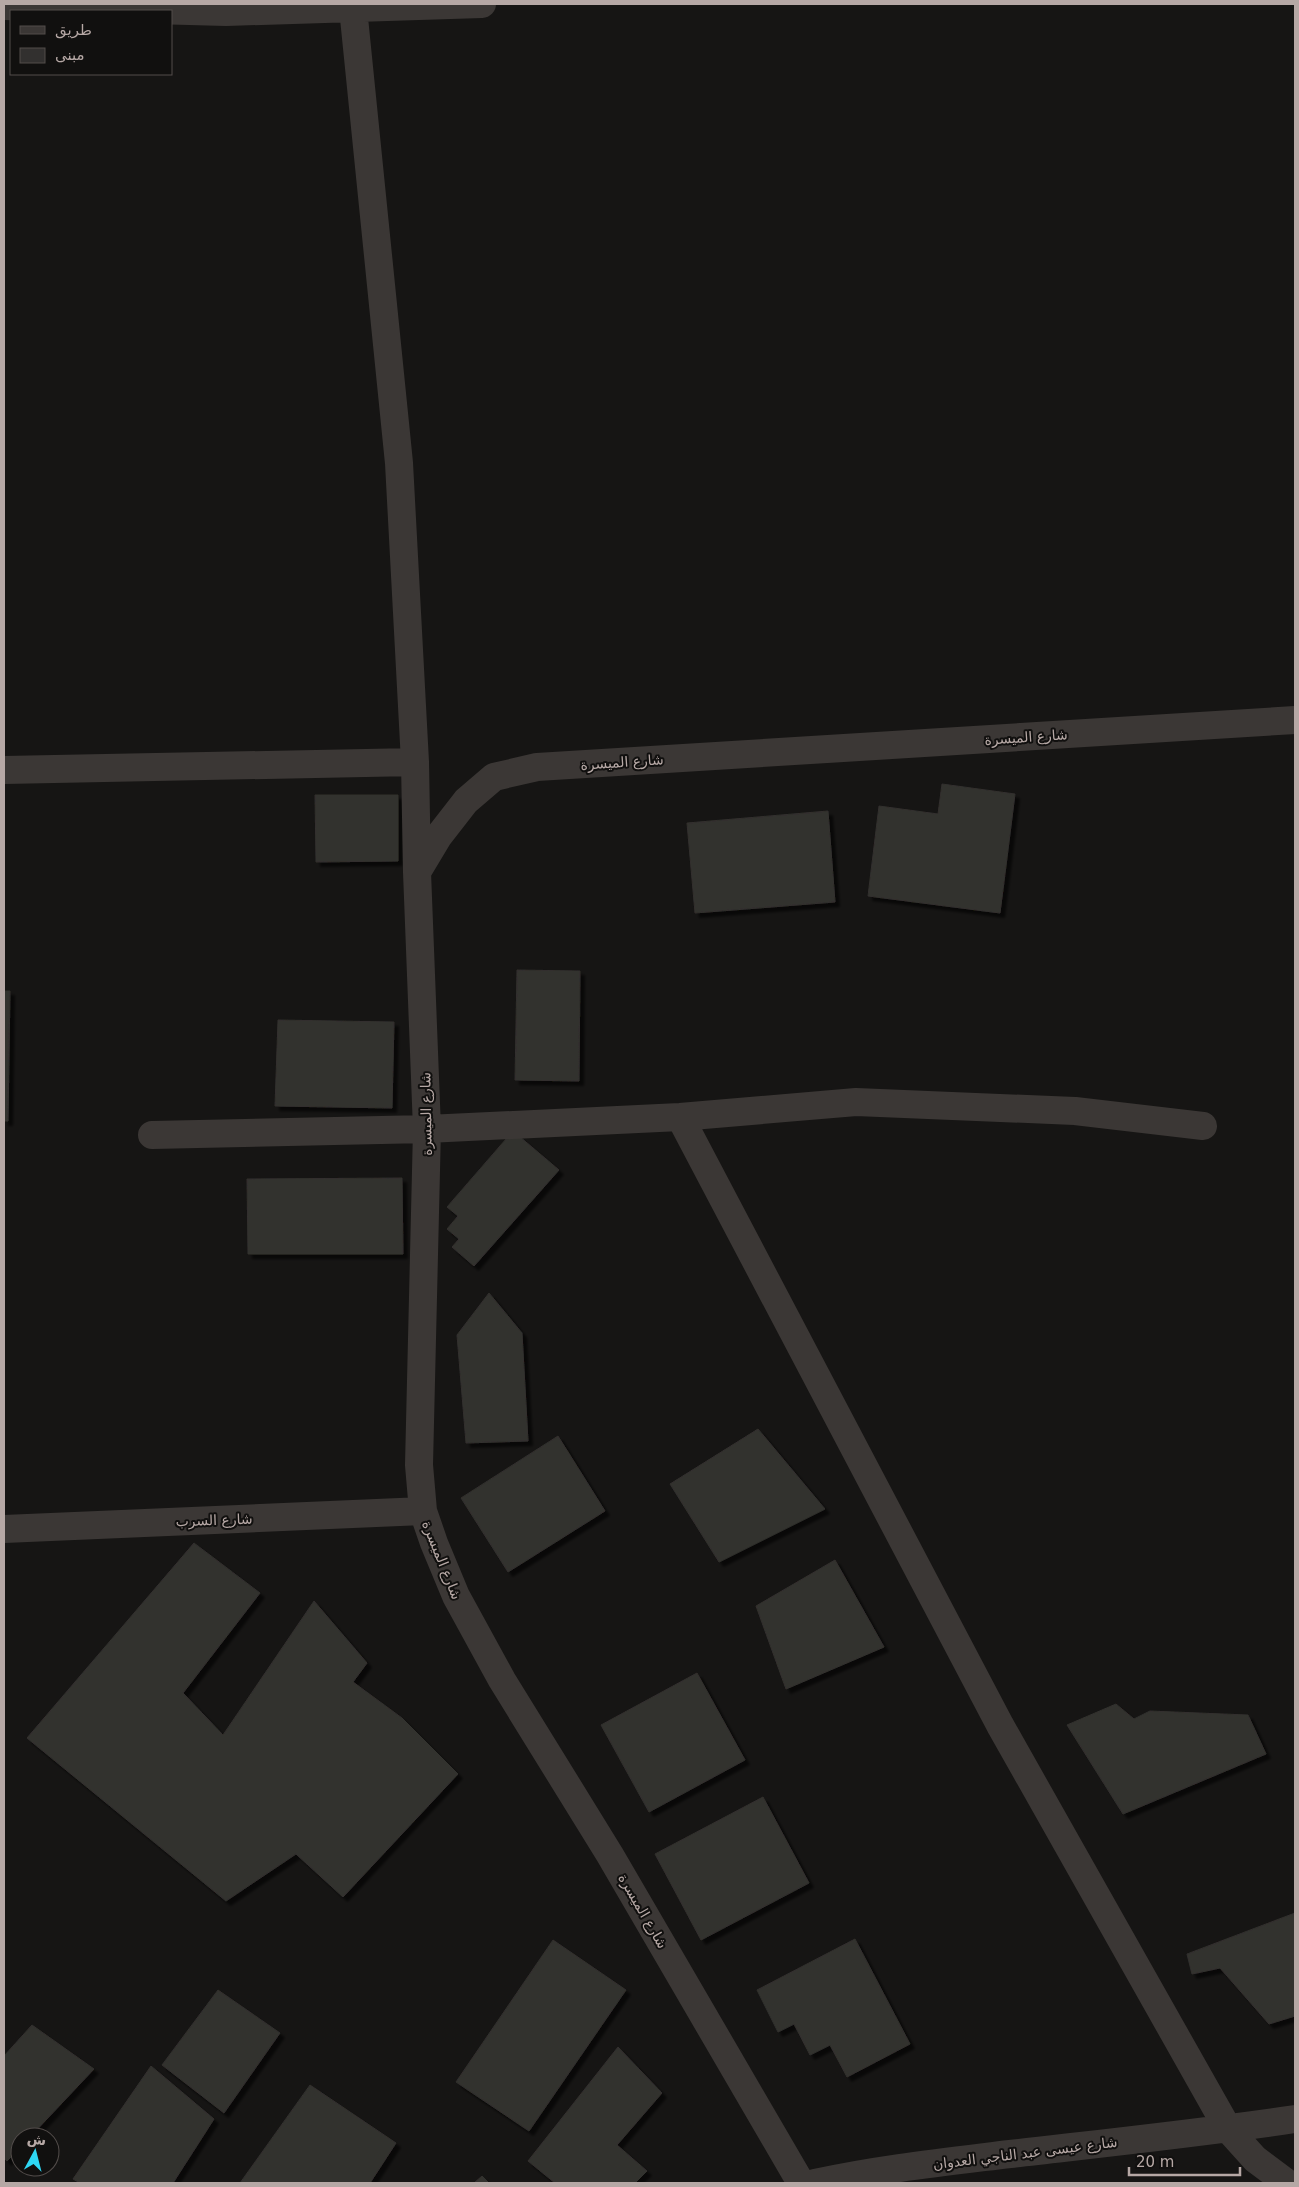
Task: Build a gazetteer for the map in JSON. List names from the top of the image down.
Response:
{
  "streets": {
    "street": ["شارع الميسرة", "شارع السرب", "شارع عيسى عبد الناجي العدوان"]
  },
  "crossings": [
    ["شارع الميسرة", "شارع السرب"]
  ],
  "legend": ["طريق", "مبنى"],
  "scale_bar": "20 m",
  "north": "top"
}
